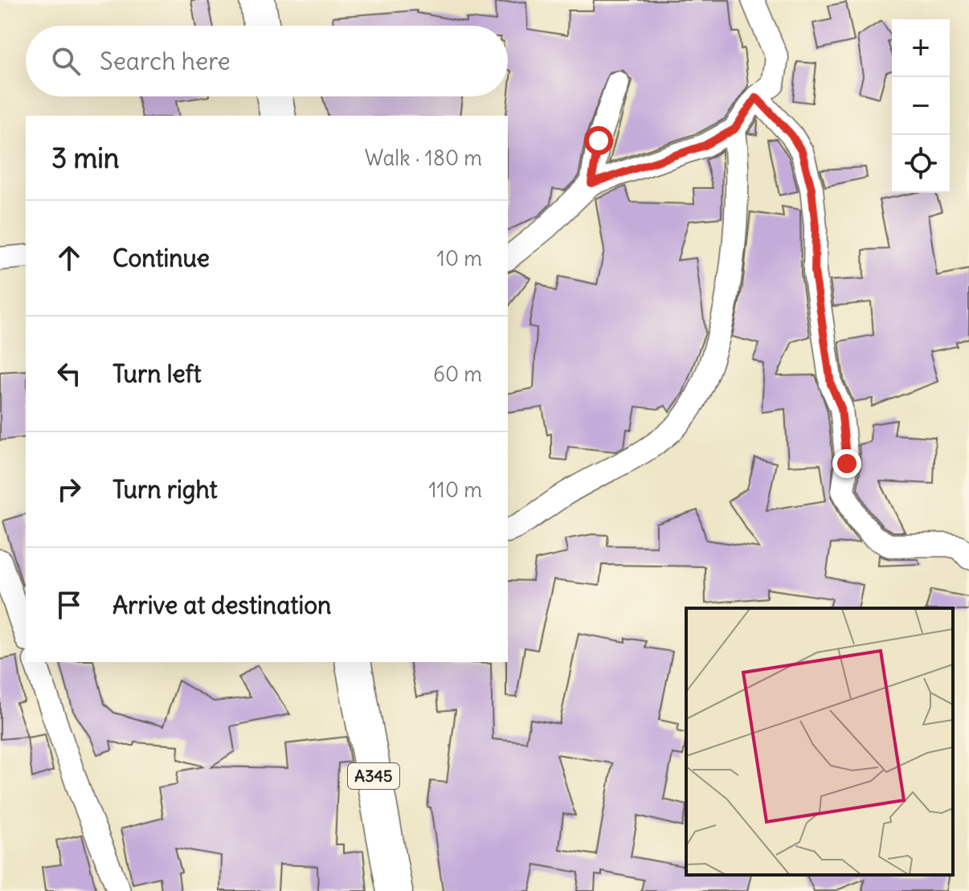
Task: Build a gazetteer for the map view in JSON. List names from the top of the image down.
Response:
{
  "streets": {
    "highway": ["A345"]
  },
  "page": {
    "map_buttons": ["+", "−"],
    "search": "Search here",
    "heading": ["3 min", "Walk · 180 m"],
    "list": [
      ["Continue", "10 m"],
      ["Turn left", "60 m"],
      ["Turn right", "110 m"],
      "Arrive at destination"
    ]
  }
}
